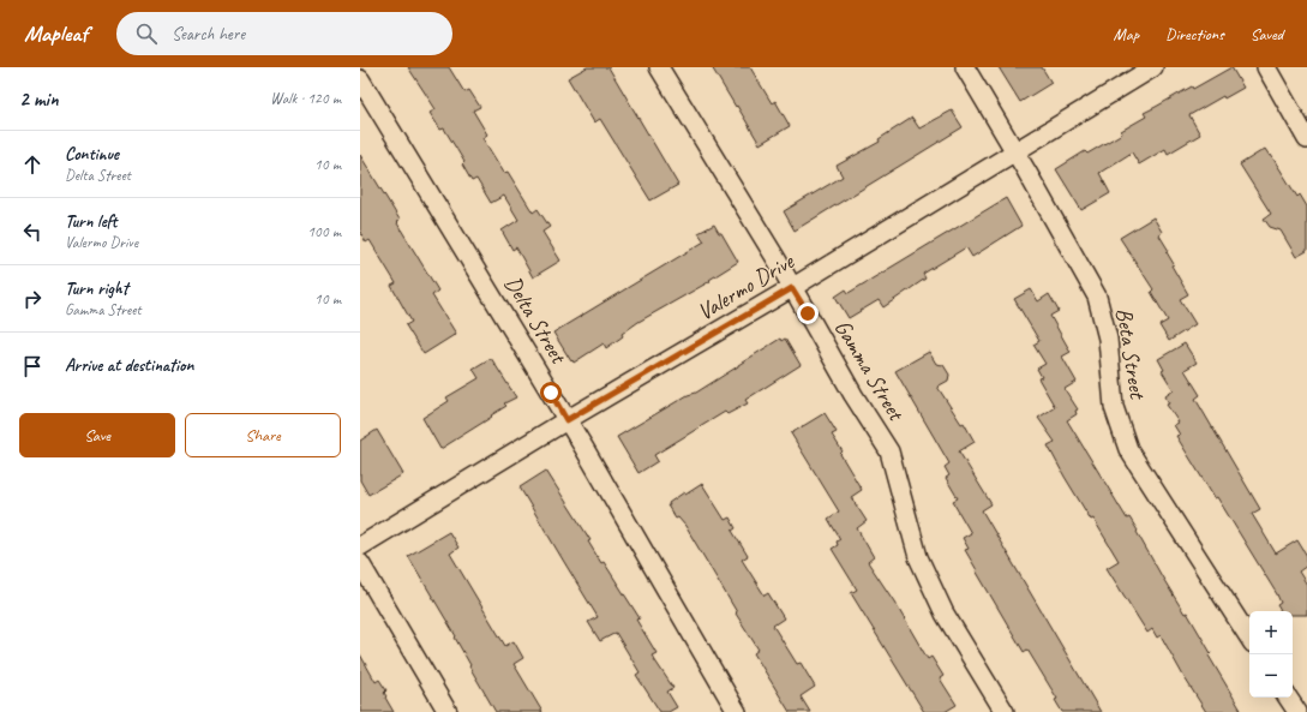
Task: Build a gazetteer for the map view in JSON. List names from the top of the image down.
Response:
{
  "streets": {
    "street": [
      "Valermo Drive",
      "Delta Street",
      "Beta Street",
      "Gamma Street"
    ]
  },
  "crossings": [
    ["Valermo Drive", "Delta Street"],
    ["Valermo Drive", "Beta Street"],
    ["Valermo Drive", "Gamma Street"]
  ],
  "page": {
    "header": "Mapleaf",
    "search": "Search here",
    "nav": ["Map", "Directions", "Saved"],
    "heading": ["2 min", "Walk · 120 m"],
    "list": [
      ["Continue", "Delta Street", "10 m"],
      ["Turn left", "Valermo Drive", "100 m"],
      ["Turn right", "Gamma Street", "10 m"],
      "Arrive at destination"
    ],
    "buttons": ["Save", "Share"],
    "map_buttons": ["+", "−"]
  }
}
